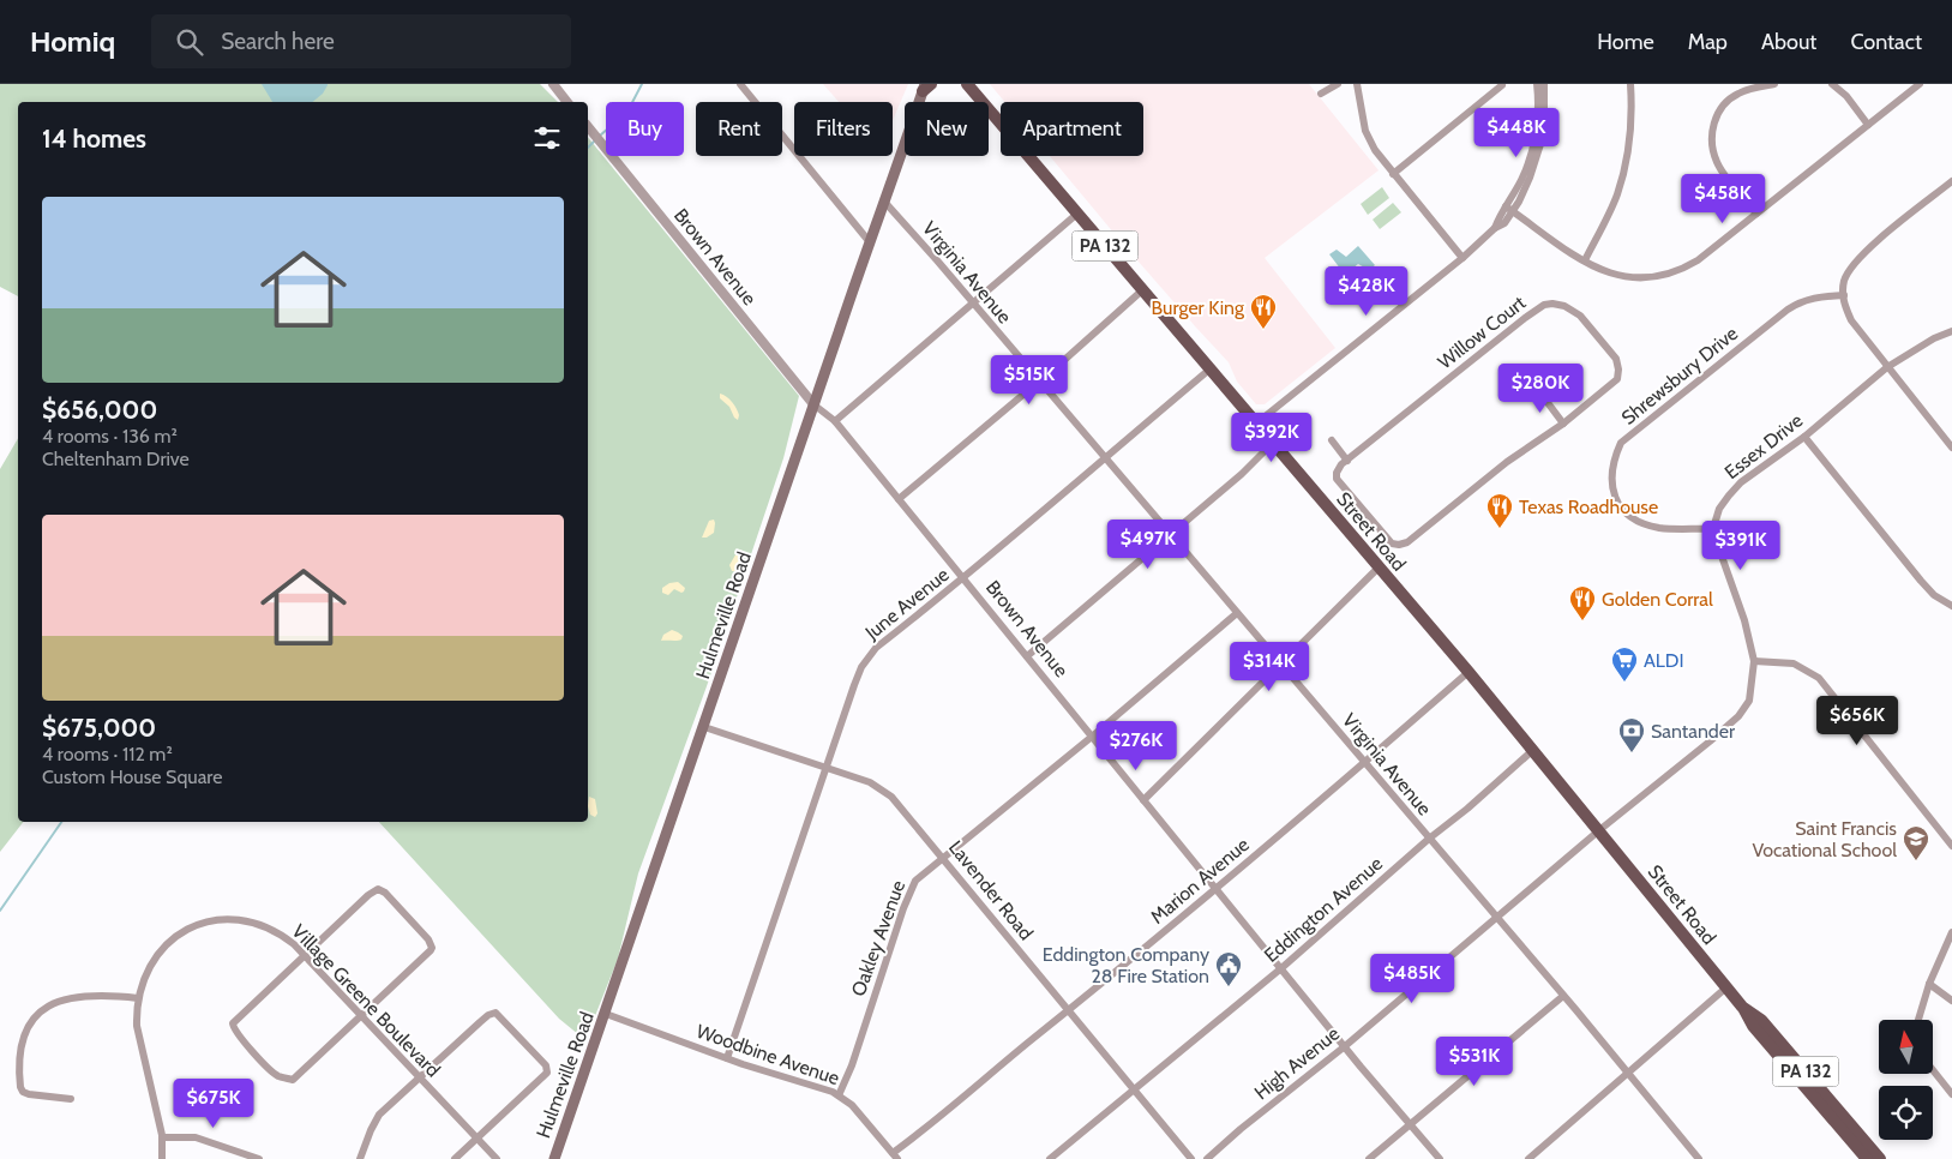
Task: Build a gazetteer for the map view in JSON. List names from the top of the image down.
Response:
{
  "streets": {
    "main road": ["PA 132", "Street Road", "Hulmeville Road"],
    "street": [
      "Brown Avenue",
      "Virginia Avenue",
      "Willow Court",
      "Shrewsbury Drive",
      "Essex Drive",
      "June Avenue",
      "Marion Avenue",
      "Lavender Road",
      "Eddington Avenue",
      "Oakley Avenue",
      "Village Greene Boulevard",
      "Woodbine Avenue",
      "High Avenue"
    ]
  },
  "crossings": [
    ["Brown Avenue", "June Avenue"],
    ["Brown Avenue", "Hulmeville Road"],
    ["Brown Avenue", "Marion Avenue"],
    ["Brown Avenue", "Eddington Avenue"],
    ["Brown Avenue", "Oakley Avenue"],
    ["Brown Avenue", "High Avenue"],
    ["Virginia Avenue", "June Avenue"],
    ["Virginia Avenue", "Hulmeville Road"],
    ["Virginia Avenue", "Marion Avenue"],
    ["Virginia Avenue", "Eddington Avenue"],
    ["Virginia Avenue", "Oakley Avenue"],
    ["Virginia Avenue", "High Avenue"],
    ["Shrewsbury Drive", "Essex Drive"],
    ["Street Road", "June Avenue"],
    ["Street Road", "Marion Avenue"],
    ["Street Road", "Eddington Avenue"],
    ["Street Road", "High Avenue"],
    ["June Avenue", "Lavender Road"],
    ["June Avenue", "Woodbine Avenue"],
    ["Hulmeville Road", "Lavender Road"],
    ["Hulmeville Road", "Woodbine Avenue"],
    ["Marion Avenue", "Lavender Road"],
    ["Marion Avenue", "Woodbine Avenue"],
    ["Lavender Road", "Eddington Avenue"],
    ["Lavender Road", "Oakley Avenue"],
    ["Oakley Avenue", "Woodbine Avenue"]
  ],
  "places": {
    "restaurant": ["Burger King", "Texas Roadhouse", "Golden Corral"],
    "supermarket": ["ALDI"],
    "bank": ["Santander"],
    "school or university": ["Saint Francis Vocational School"],
    "public building": ["Eddington Company 28 Fire Station"]
  },
  "north": "top",
  "page": {
    "header": "Homiq",
    "search": "Search here",
    "nav": [
      "Home",
      "Map",
      "About",
      "Contact"
    ],
    "chip": [
      "Buy",
      "Rent",
      "Filters",
      "New",
      "Apartment"
    ],
    "heading": "14 homes",
    "price": [
      "$448K",
      "$458K",
      "$428K",
      "$515K",
      "$280K",
      "$392K",
      "$497K",
      "$391K",
      "$314K",
      "$656K",
      "$276K",
      "$485K",
      "$531K",
      "$675K"
    ],
    "list": [
      {
        "name": "$656,000",
        "note": "4 rooms · 136 m² · Cheltenham Drive"
      },
      {
        "name": "$675,000",
        "note": "4 rooms · 112 m² · Custom House Square"
      }
    ]
  }
}
